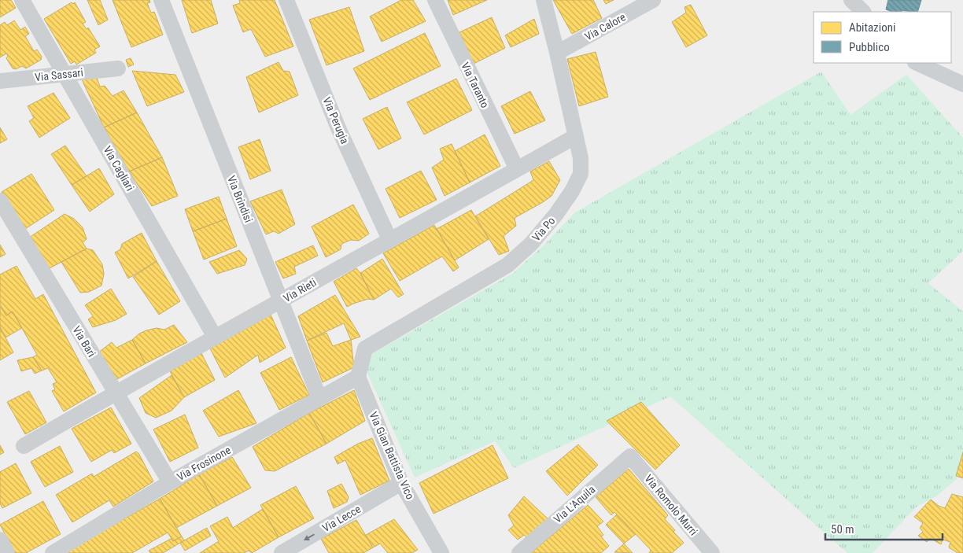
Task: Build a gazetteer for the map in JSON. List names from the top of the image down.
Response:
{
  "streets": {
    "street": [
      "Via Calore",
      "Via Sassari",
      "Via Taranto",
      "Via Perugia",
      "Via Cagliari",
      "Via Brindisi",
      "Via Po",
      "Via Rieti",
      "Via Bari",
      "Via Gian Battista Vico",
      "Via Frosinone",
      "Via L'Aquila",
      "Via Romolo Murri",
      "Via Lecce"
    ]
  },
  "crossings": [
    ["Via Calore", "Via Po"],
    ["Via Sassari", "Via Cagliari"],
    ["Via Taranto", "Via Rieti"],
    ["Via Perugia", "Via Rieti"],
    ["Via Cagliari", "Via Rieti"],
    ["Via Brindisi", "Via Rieti"],
    ["Via Brindisi", "Via Frosinone"],
    ["Via Po", "Via Rieti"],
    ["Via Po", "Via Gian Battista Vico"],
    ["Via Po", "Via Frosinone"],
    ["Via Rieti", "Via Bari"],
    ["Via Bari", "Via Frosinone"],
    ["Via Gian Battista Vico", "Via Frosinone"],
    ["Via Gian Battista Vico", "Via Lecce"],
    ["Via L'Aquila", "Via Romolo Murri"]
  ],
  "one_way": ["Via Lecce"],
  "legend": ["Abitazioni", "Pubblico"],
  "scale_bar": "50 m"
}
